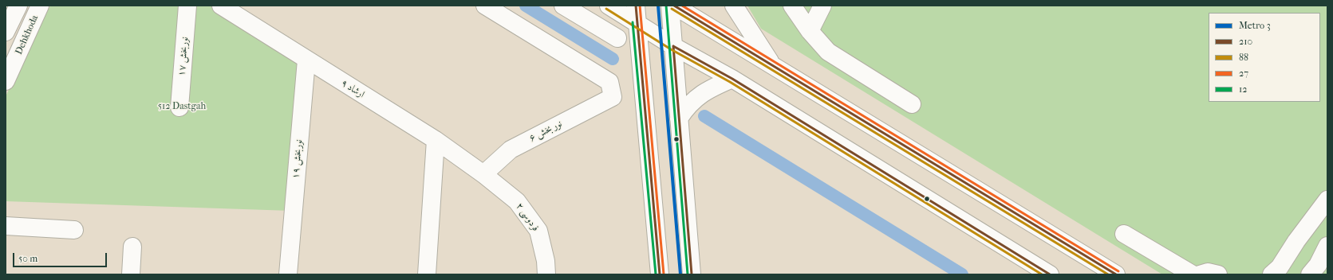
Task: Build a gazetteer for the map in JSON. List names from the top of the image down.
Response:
{
  "streets": {
    "main road": [
      "Dehkhoda",
      "نوربخش ۱۷",
      "ارشاد ۹",
      "نور بخش ۶",
      "نوربخش ۱۹",
      "فردوسی ۲"
    ]
  },
  "crossings": [
    ["ارشاد ۹", "نور بخش ۶"],
    ["ارشاد ۹", "نوربخش ۱۹"],
    ["ارشاد ۹", "فردوسی ۲"],
    ["نور بخش ۶", "فردوسی ۲"]
  ],
  "parks": ["512 Dastgah"],
  "lines": [
    "metro line 3",
    "transit line 210",
    "transit line 27",
    "transit line 12",
    "transit line 88"
  ],
  "legend": [
    "Metro 3",
    "210",
    "88",
    "27",
    "12"
  ],
  "scale_bar": "50 m"
}
